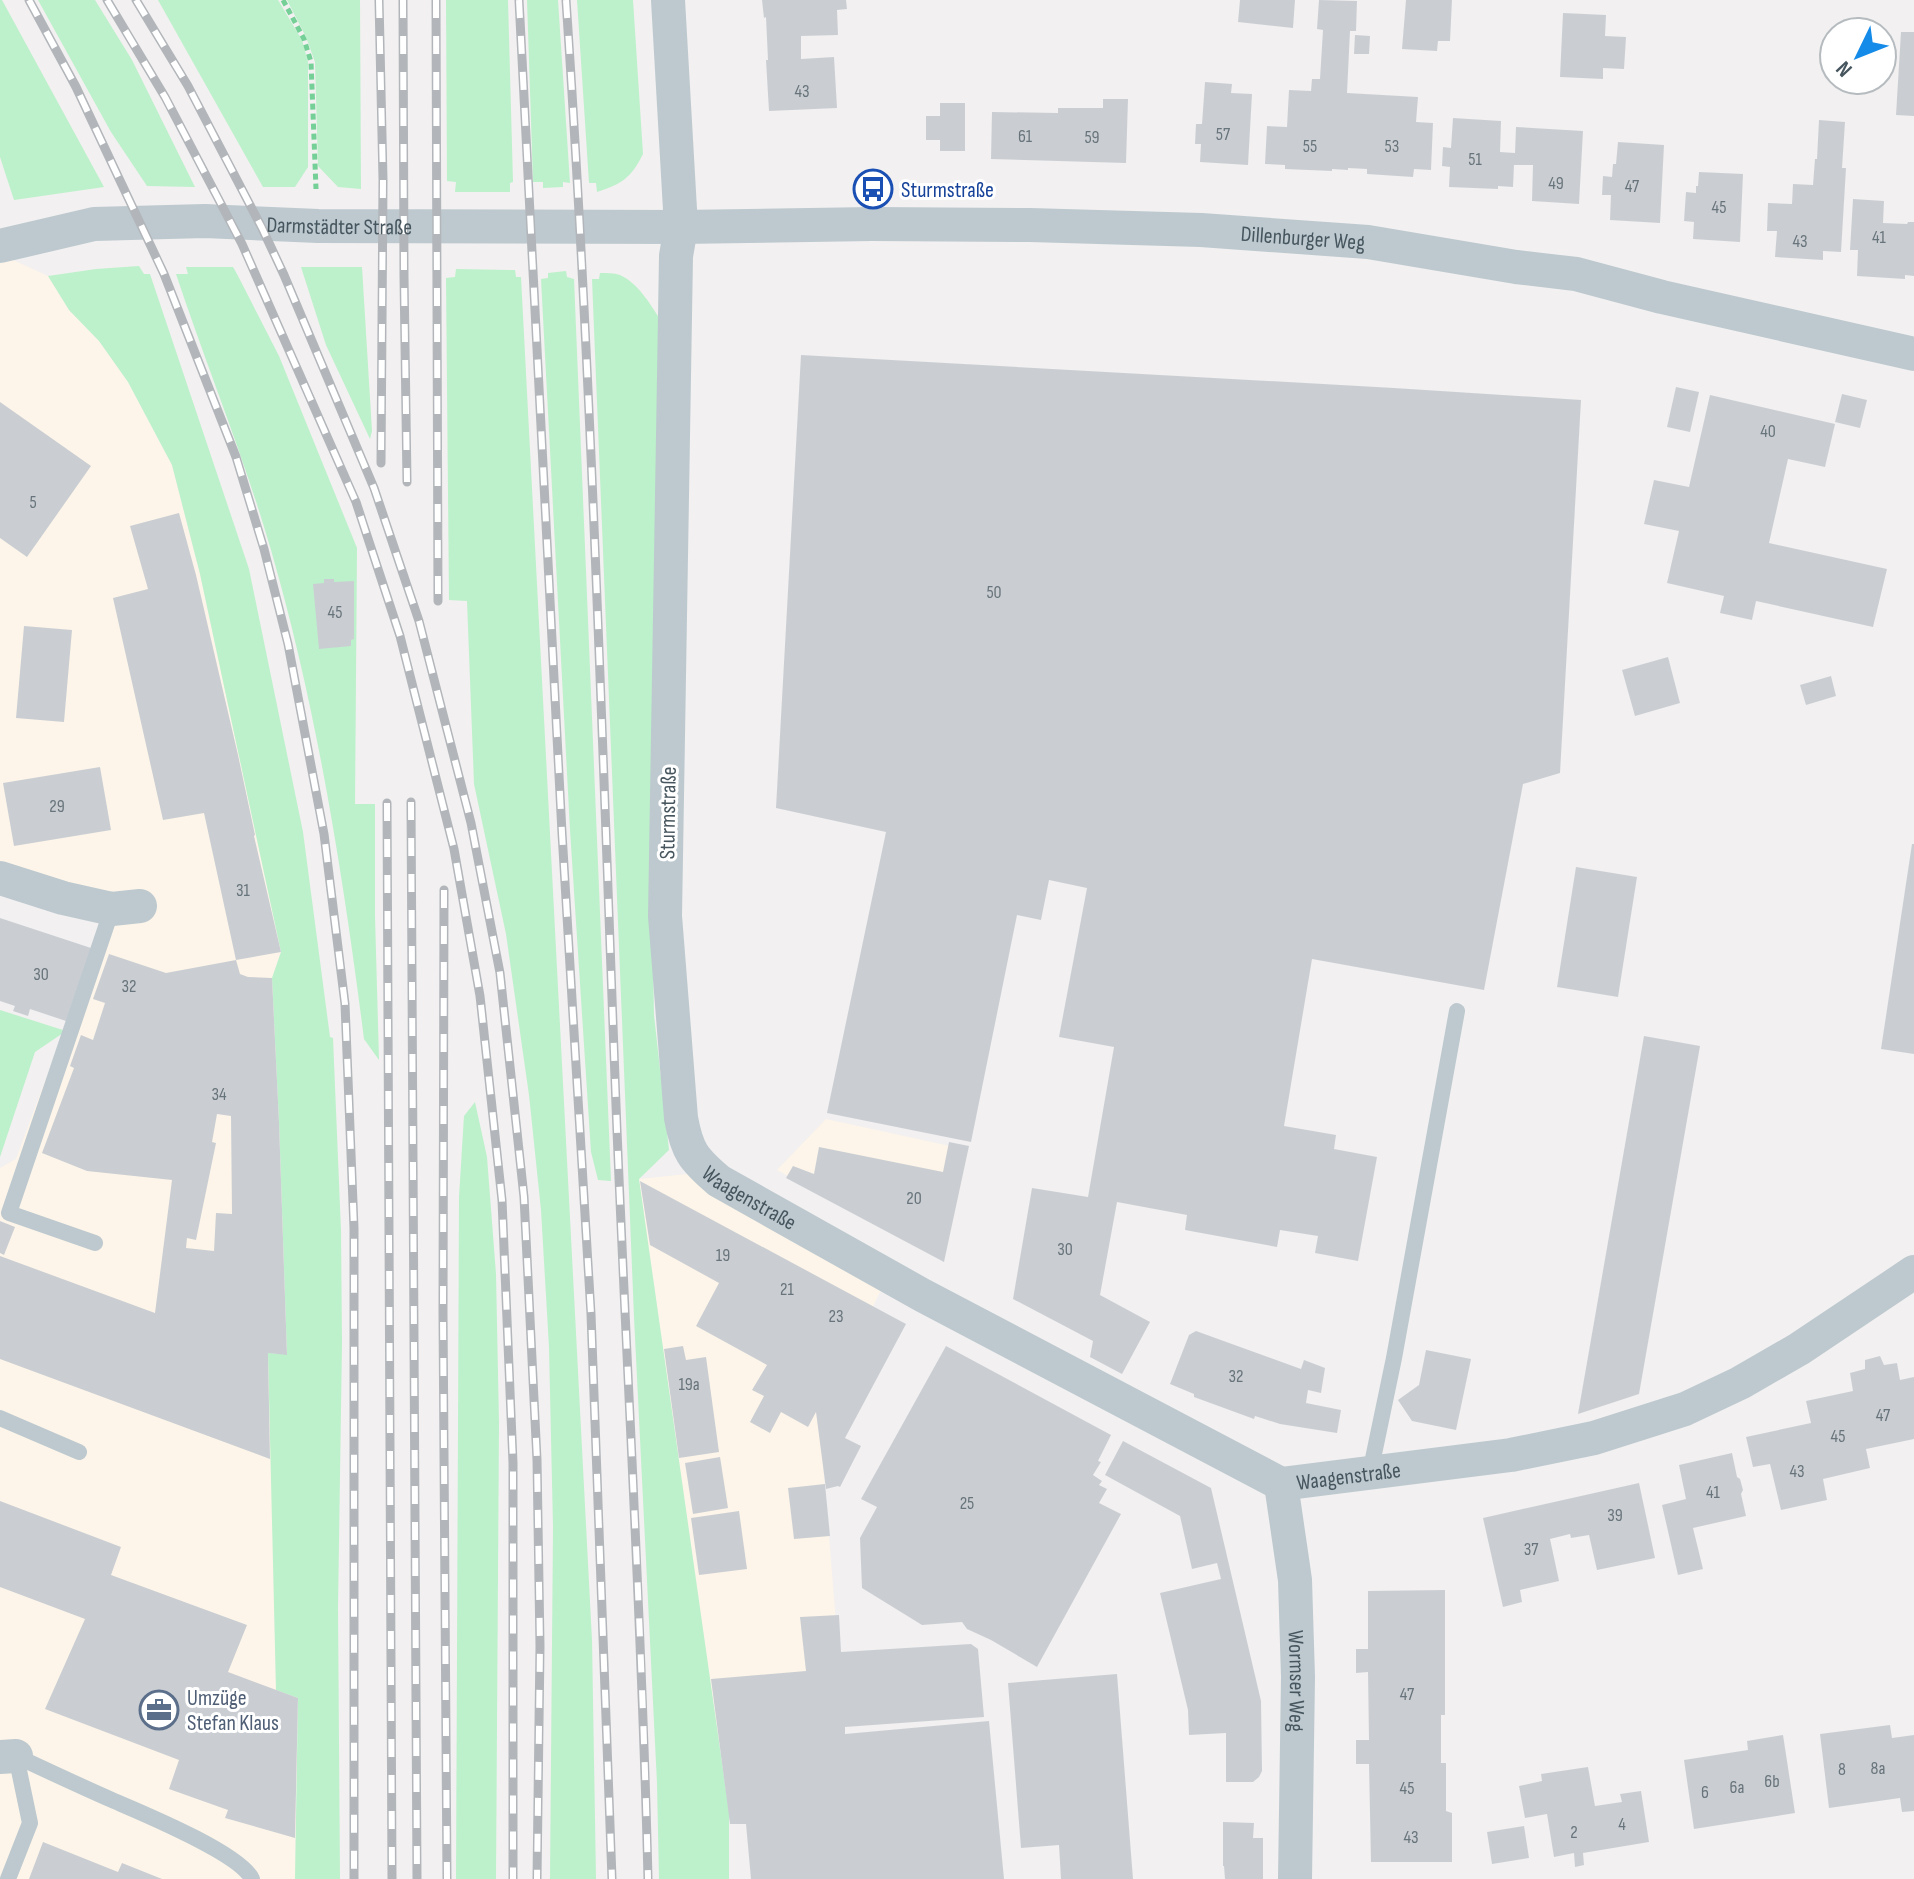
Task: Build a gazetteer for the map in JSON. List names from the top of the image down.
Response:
{
  "streets": {
    "street": [
      "Darmstädter Straße",
      "Dillenburger Weg",
      "Sturmstraße",
      "Waagenstraße",
      "Wormser Weg"
    ]
  },
  "crossings": [
    ["Darmstädter Straße", "Dillenburger Weg"],
    ["Darmstädter Straße", "Sturmstraße"],
    ["Dillenburger Weg", "Sturmstraße"],
    ["Sturmstraße", "Waagenstraße"],
    ["Waagenstraße", "Wormser Weg"]
  ],
  "places": {
    "bus stop": ["Sturmstraße"],
    "office": ["Umzüge Stefan Klaus"]
  },
  "house_numbers": [
    "43",
    "57",
    "61",
    "59",
    "55",
    "53",
    "51",
    "49",
    "47",
    "45",
    "41",
    "43",
    "40",
    "5",
    "50",
    "45",
    "29",
    "31",
    "30",
    "32",
    "34",
    "20",
    "30",
    "19",
    "21",
    "23",
    "32",
    "19a",
    "47",
    "45",
    "43",
    "41",
    "25",
    "39",
    "37",
    "47",
    "8a",
    "8",
    "6b",
    "6a",
    "45",
    "6",
    "4",
    "2",
    "43"
  ],
  "north": "bottom left"
}
